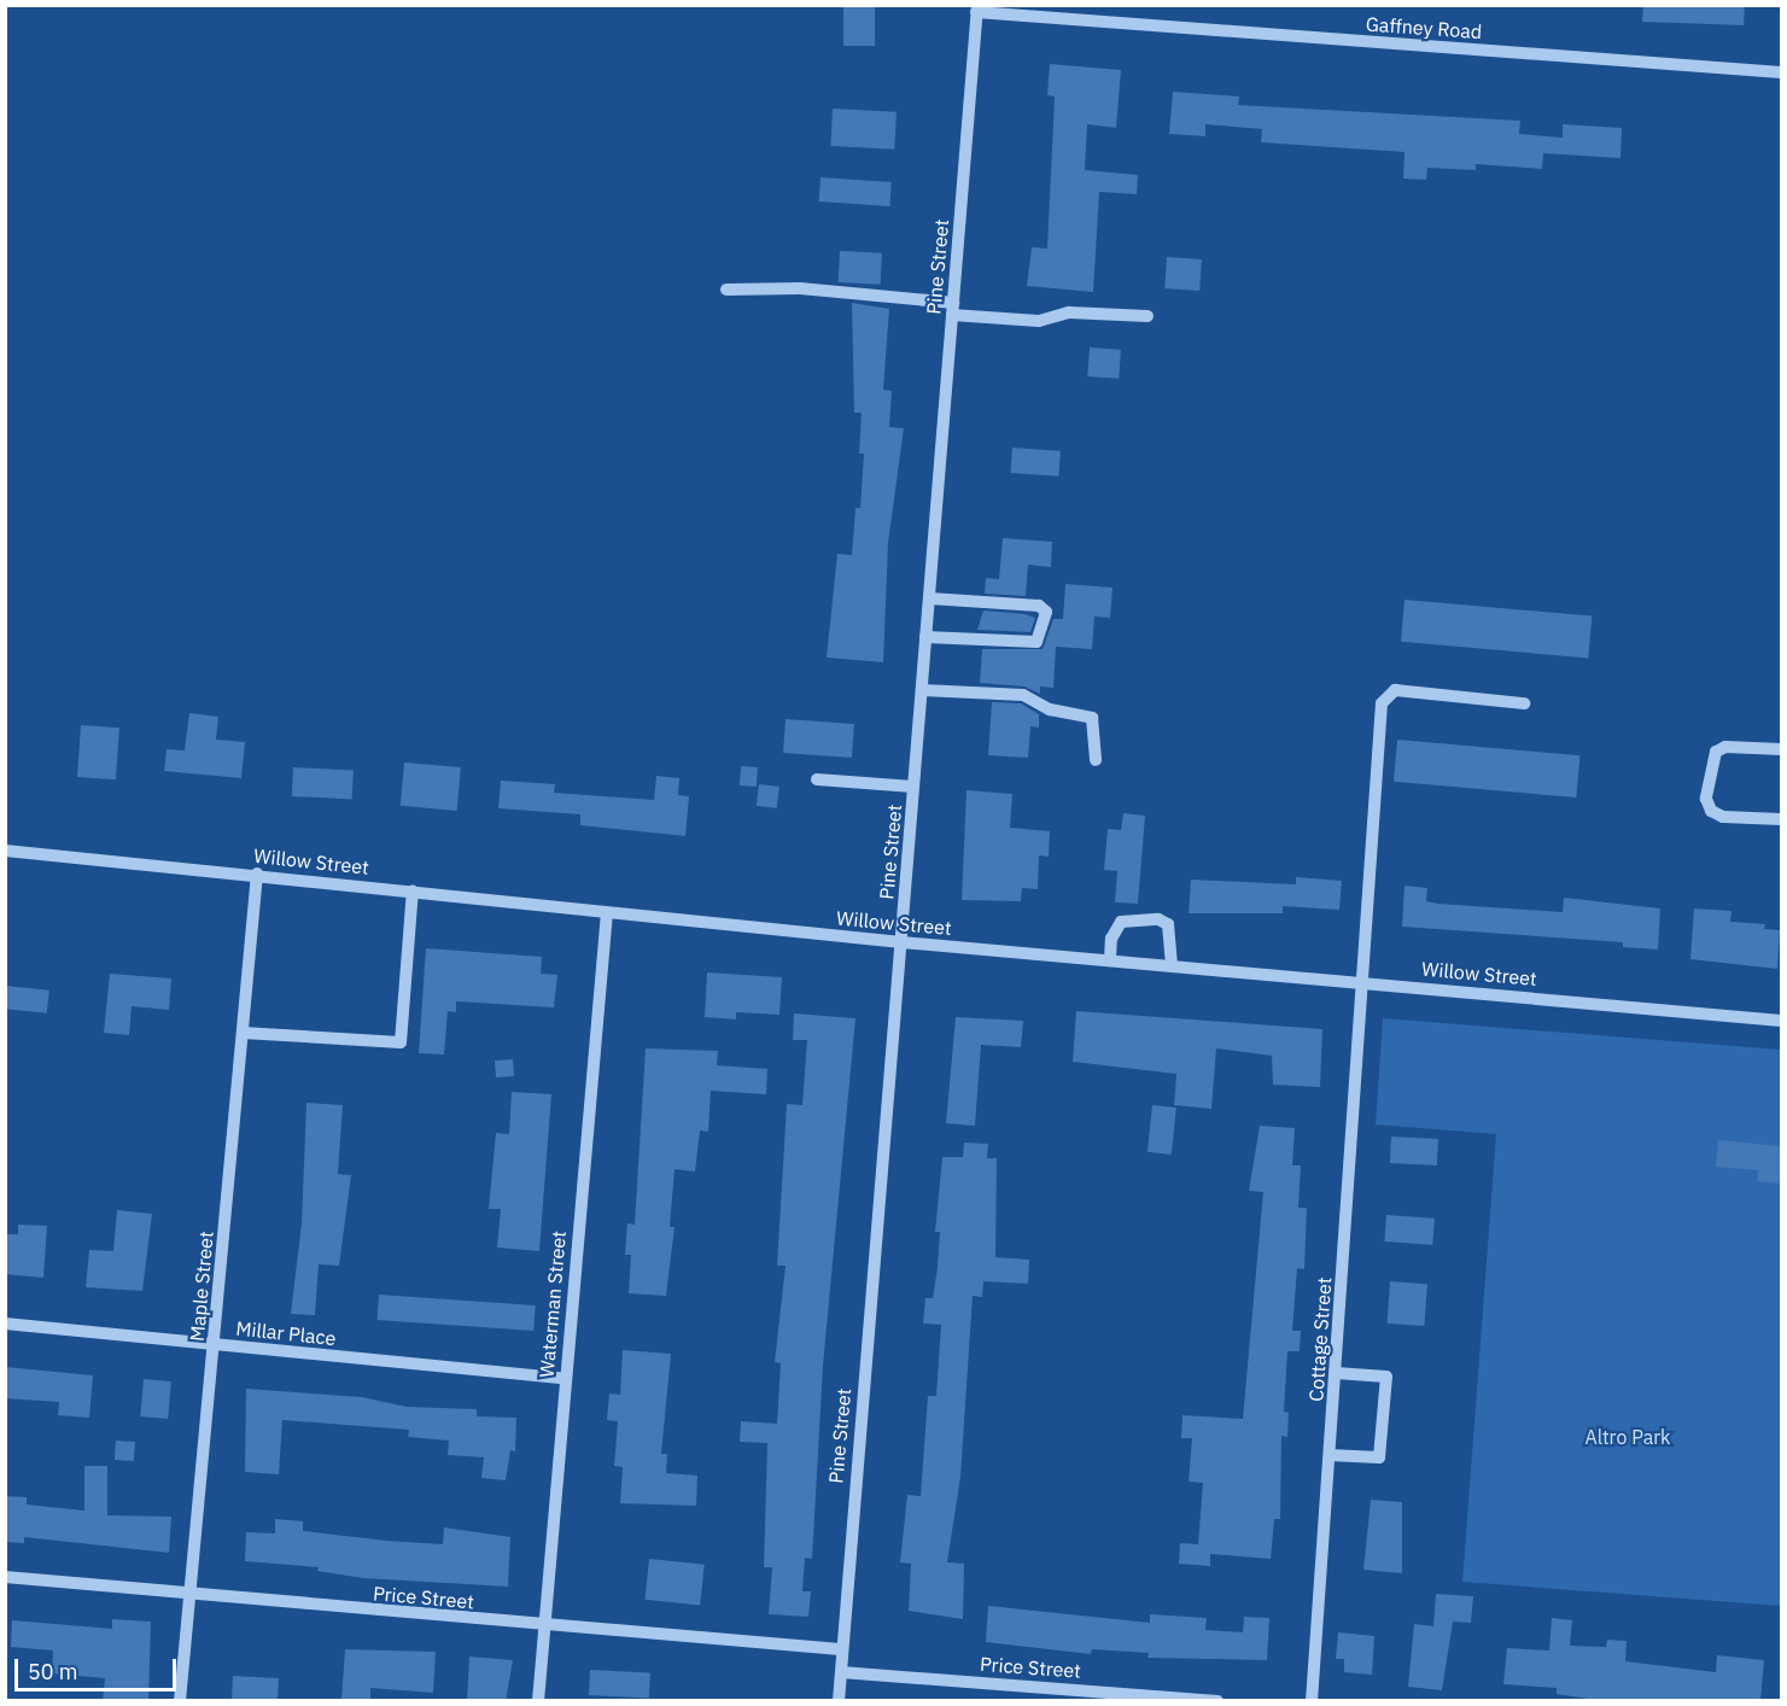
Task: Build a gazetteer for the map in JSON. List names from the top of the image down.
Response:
{
  "streets": {
    "street": [
      "Gaffney Road",
      "Pine Street",
      "Willow Street",
      "Maple Street",
      "Waterman Street",
      "Millar Place",
      "Cottage Street",
      "Price Street"
    ]
  },
  "crossings": [
    ["Gaffney Road", "Pine Street"],
    ["Pine Street", "Willow Street"],
    ["Pine Street", "Price Street"],
    ["Willow Street", "Maple Street"],
    ["Willow Street", "Waterman Street"],
    ["Willow Street", "Cottage Street"],
    ["Maple Street", "Millar Place"],
    ["Maple Street", "Price Street"],
    ["Waterman Street", "Millar Place"],
    ["Waterman Street", "Price Street"]
  ],
  "parks": ["Altro Park"],
  "scale_bar": "50 m"
}
